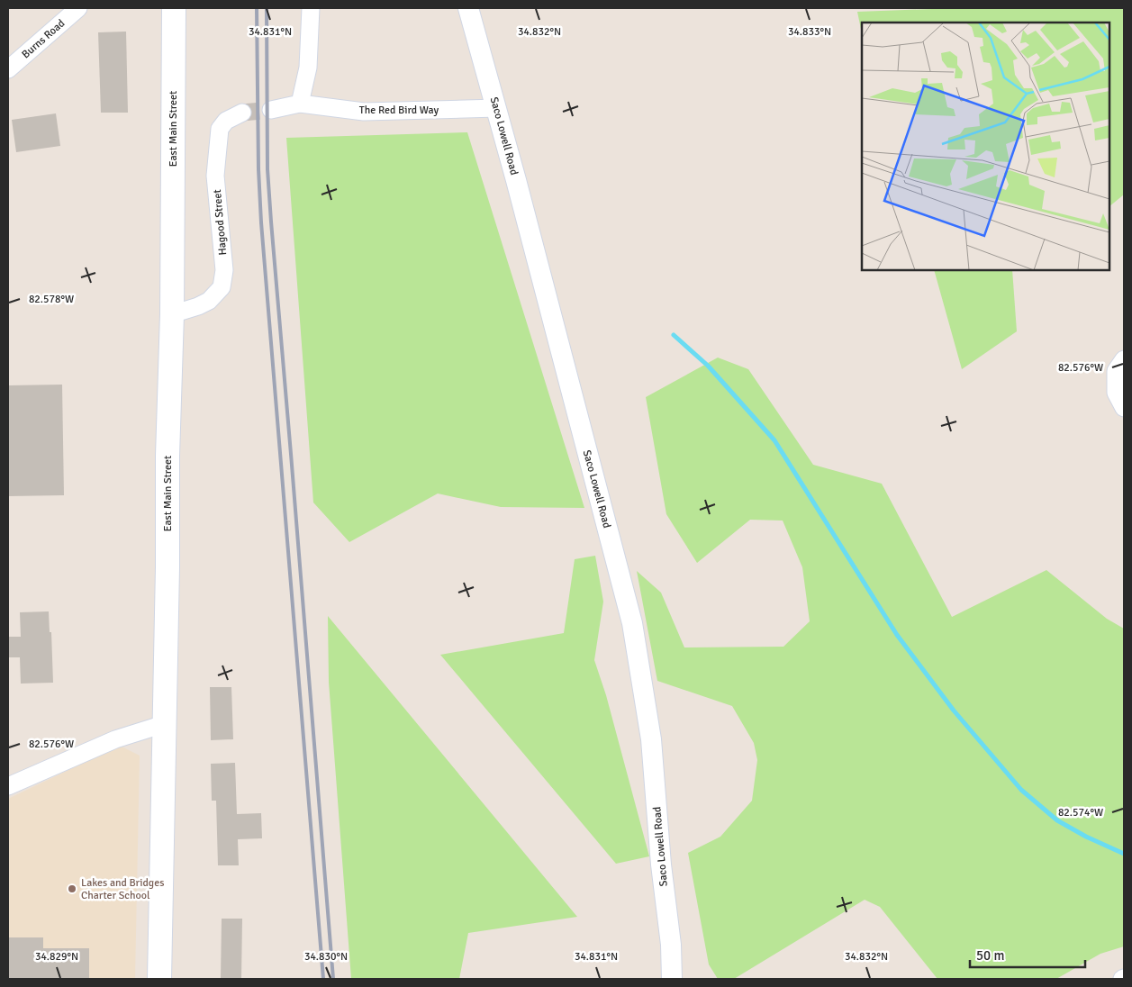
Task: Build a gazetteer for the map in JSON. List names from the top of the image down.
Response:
{
  "streets": {
    "main road": ["East Main Street"],
    "street": [
      "Burns Road",
      "The Red Bird Way",
      "Saco Lowell Road",
      "Hagood Street"
    ]
  },
  "crossings": [
    ["The Red Bird Way", "Saco Lowell Road"],
    ["East Main Street", "Hagood Street"]
  ],
  "places": ["Lakes and Bridges Charter School"],
  "scale_bar": "50 m",
  "coordinates": [
    "34.833°N",
    "34.831°N",
    "34.832°N",
    "82.578°W",
    "82.576°W",
    "82.574°W",
    "34.829°N",
    "34.830°N"
  ]
}
